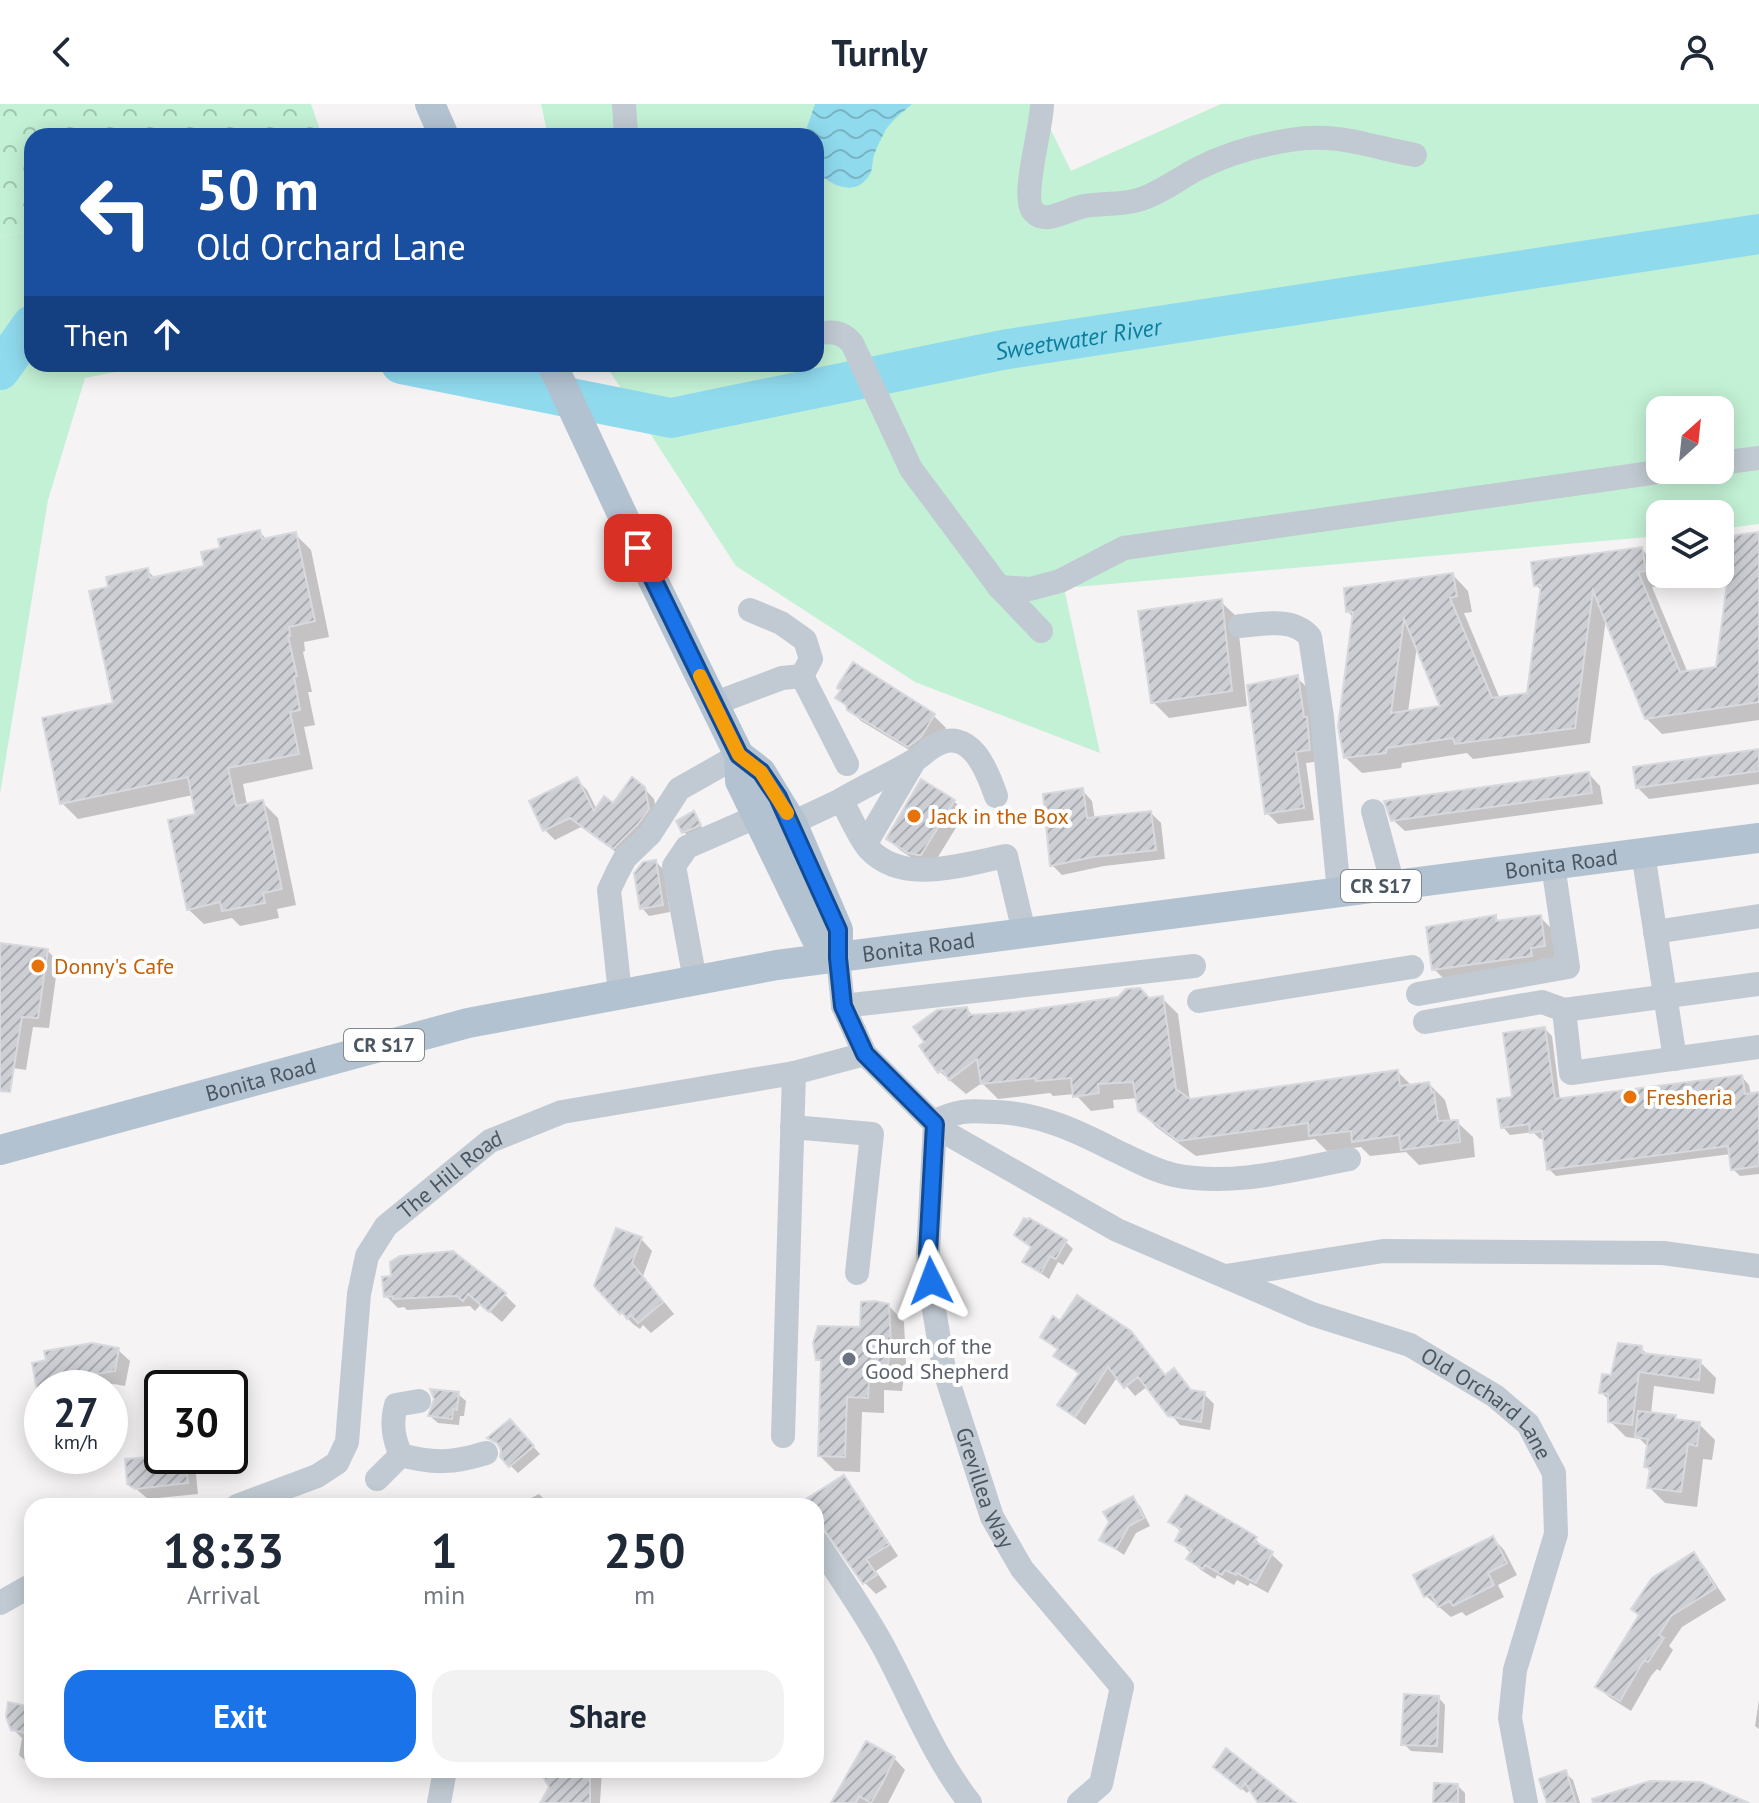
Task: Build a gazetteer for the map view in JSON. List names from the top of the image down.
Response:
{
  "streets": {
    "main road": ["Bonita Road", "CR S17"],
    "street": ["The Hill Road", "Old Orchard Lane", "Grevillea Way"]
  },
  "crossings": [
    ["Bonita Road", "Old Orchard Lane"],
    ["The Hill Road", "Old Orchard Lane"],
    ["Old Orchard Lane", "Grevillea Way"]
  ],
  "water": ["Sweetwater River"],
  "places": [
    "Jack in the Box",
    "Donny's Cafe",
    "Fresheria",
    "Church of the Good Shepherd"
  ],
  "north": "top right",
  "page": {
    "header": "Turnly",
    "turn": ["50 m", "Old Orchard Lane"],
    "then": "Then",
    "speed": "27 km/h",
    "limit": "30",
    "eta": [
      "18:33",
      "Arrival",
      "1",
      "min",
      "250",
      "m"
    ],
    "buttons": ["Exit", "Share"]
  }
}
